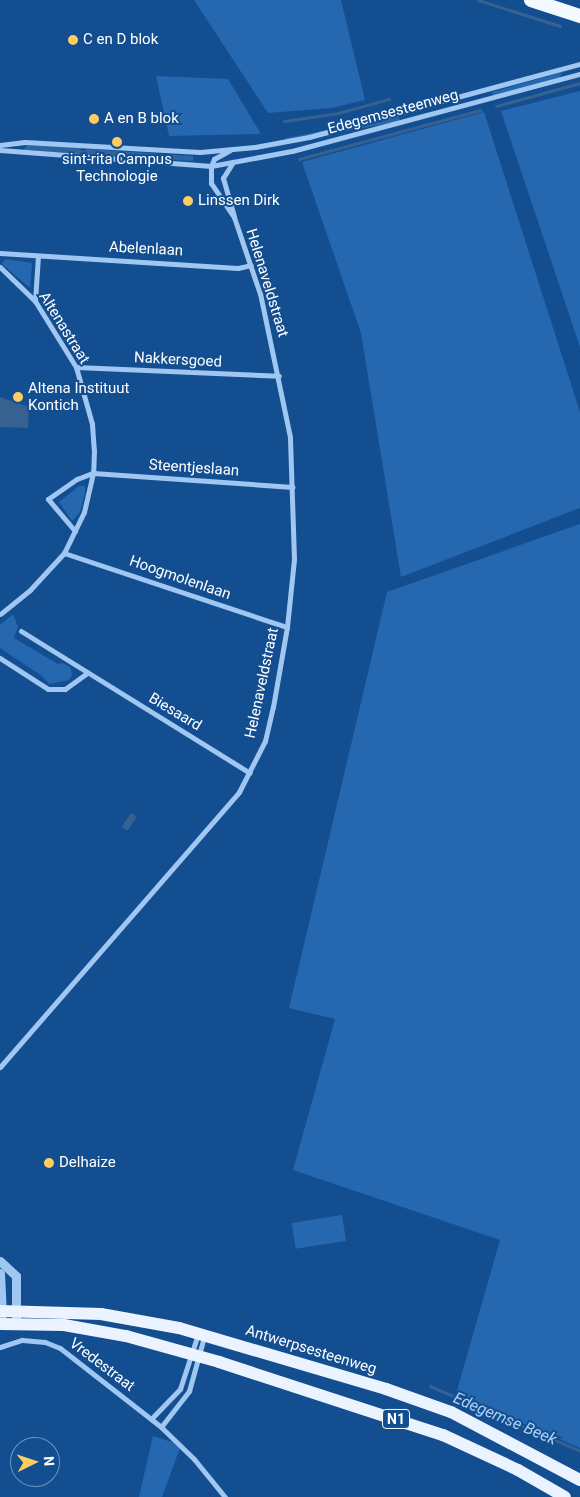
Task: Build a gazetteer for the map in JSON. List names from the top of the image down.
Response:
{
  "streets": {
    "main road": ["Antwerpsesteenweg", "N1"],
    "street": [
      "Edegemsesteenweg",
      "Abelenlaan",
      "Helenaveldstraat",
      "Altenastraat",
      "Nakkersgoed",
      "Steentjeslaan",
      "Hoogmolenlaan",
      "Biesaard",
      "Vredestraat"
    ]
  },
  "crossings": [
    ["Edegemsesteenweg", "Helenaveldstraat"],
    ["Abelenlaan", "Helenaveldstraat"],
    ["Helenaveldstraat", "Nakkersgoed"],
    ["Helenaveldstraat", "Steentjeslaan"],
    ["Helenaveldstraat", "Hoogmolenlaan"],
    ["Helenaveldstraat", "Biesaard"],
    ["Altenastraat", "Nakkersgoed"],
    ["Altenastraat", "Steentjeslaan"],
    ["Altenastraat", "Hoogmolenlaan"]
  ],
  "water": ["Edegemse Beek"],
  "places": [
    "C en D blok",
    "A en B blok",
    "sint-rita Campus Technologie",
    "Linssen Dirk",
    "Altena Instituut Kontich",
    "Delhaize"
  ],
  "north": "right"
}
